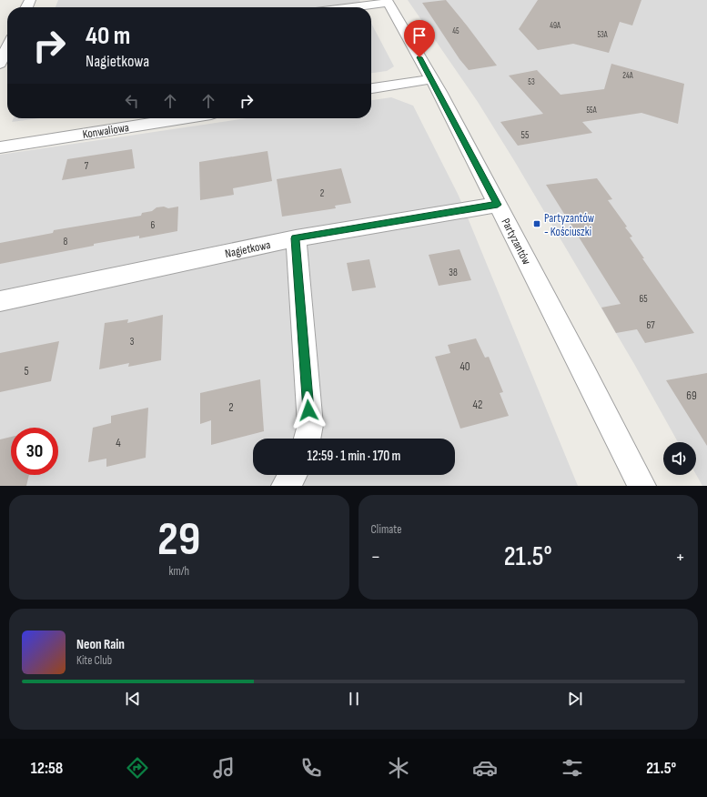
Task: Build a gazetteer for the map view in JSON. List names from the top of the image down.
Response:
{
  "streets": {
    "street": ["Konwaliowa", "Partyzantów", "Nagietkowa"]
  },
  "crossings": [
    ["Partyzantów", "Nagietkowa"]
  ],
  "places": {
    "transit": ["Partyzantów - Kościuszki"]
  },
  "house_numbers": [
    "49A",
    "45",
    "53A",
    "24A",
    "53",
    "55A",
    "55",
    "7",
    "2",
    "6",
    "8",
    "38",
    "65",
    "67",
    "3",
    "40",
    "5",
    "69",
    "42",
    "2",
    "4"
  ],
  "page": {
    "turn": ["40 m", "Nagietkowa"],
    "limit": "30",
    "trip": "12:59 · 1 min · 170 m",
    "tile": [
      ["29", "km/h"],
      "Climate"
    ],
    "heat": ["−", "21.5°", "+"],
    "song": ["Neon Rain", "Kite Club"],
    "tabs": ["12:58", "21.5°"]
  }
}
